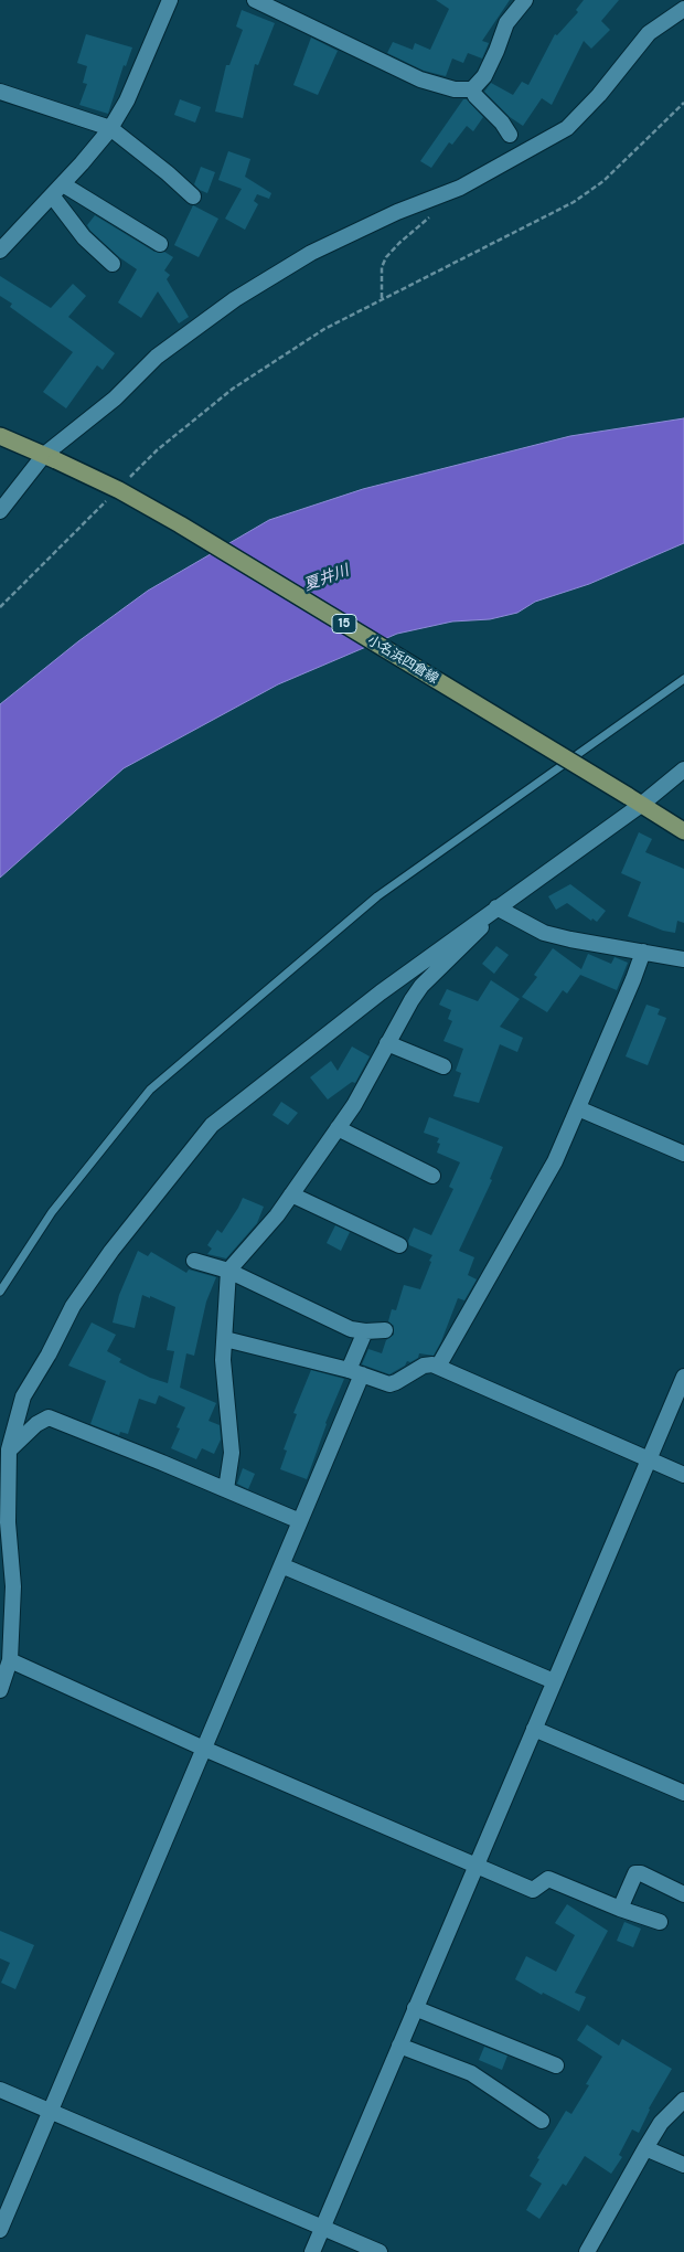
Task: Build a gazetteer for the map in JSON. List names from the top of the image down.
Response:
{
  "streets": {
    "main road": ["15", "小名浜四倉線"]
  },
  "water": ["夏井川"]
}
